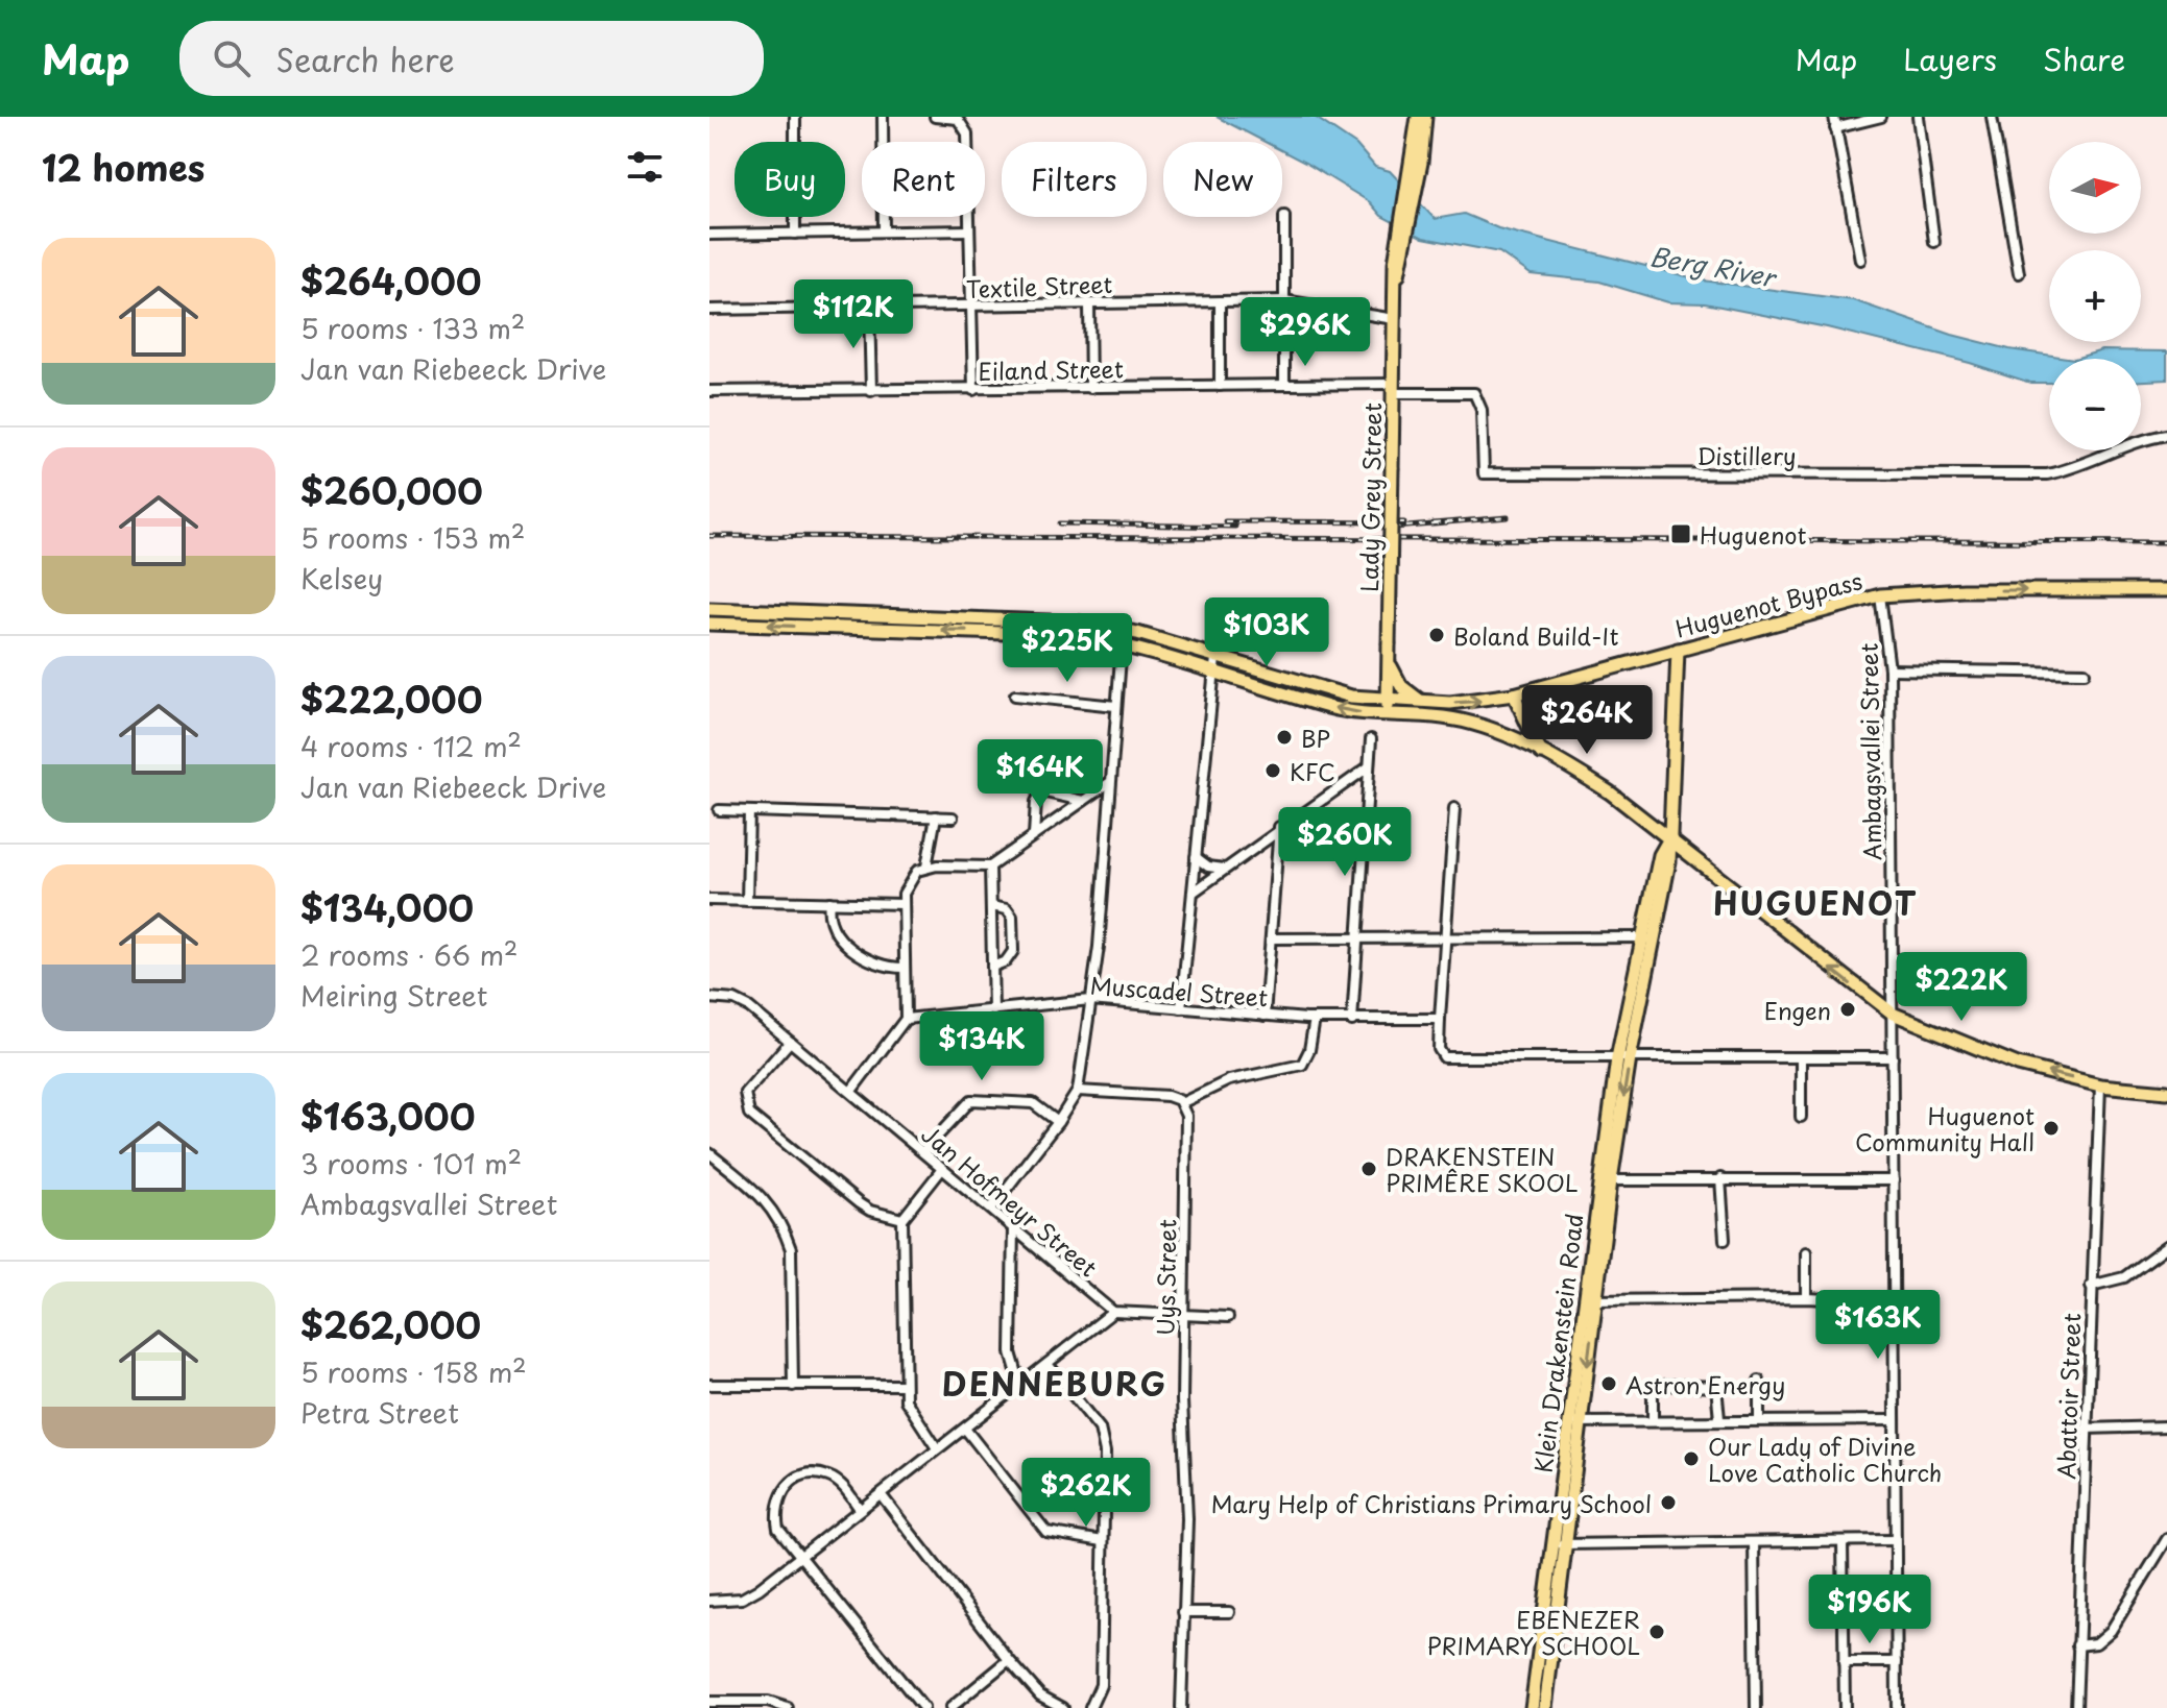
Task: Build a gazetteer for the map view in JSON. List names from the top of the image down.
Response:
{
  "streets": {
    "main road": ["Lady Grey Street", "Huguenot Bypass", "Klein Drakenstein Road"],
    "street": [
      "Textile Street",
      "Eiland Street",
      "Distillery",
      "Ambagsvallei Street",
      "Muscadel Street",
      "Jan Hofmeyr Street",
      "Uys Street",
      "Abattoir Street"
    ]
  },
  "crossings": [
    ["Textile Street", "Lady Grey Street"],
    ["Eiland Street", "Distillery"],
    ["Eiland Street", "Lady Grey Street"],
    ["Distillery", "Lady Grey Street"],
    ["Lady Grey Street", "Huguenot Bypass"],
    ["Huguenot Bypass", "Ambagsvallei Street"],
    ["Huguenot Bypass", "Klein Drakenstein Road"]
  ],
  "one_way": ["Huguenot Bypass"],
  "districts": ["HUGUENOT", "DENNEBURG"],
  "water": ["Berg River"],
  "places": {
    "transit": ["Huguenot"],
    "other": [
      "Boland Build-It",
      "BP",
      "KFC",
      "Engen",
      "Huguenot Community Hall",
      "DRAKENSTEIN PRIMÊRE SKOOL",
      "Astron Energy",
      "Our Lady of Divine Love Catholic Church",
      "Mary Help of Christians Primary School",
      "EBENEZER PRIMARY SCHOOL"
    ]
  },
  "north": "right",
  "page": {
    "header": "Map",
    "search": "Search here",
    "nav": ["Map", "Layers", "Share"],
    "heading": "12 homes",
    "map_buttons": ["+", "−"],
    "chip": [
      "Buy",
      "Rent",
      "Filters",
      "New"
    ],
    "list": [
      {
        "name": "$264,000",
        "note": "5 rooms · 133 m² · Jan van Riebeeck Drive"
      },
      {
        "name": "$260,000",
        "note": "5 rooms · 153 m² · Kelsey"
      },
      {
        "name": "$222,000",
        "note": "4 rooms · 112 m² · Jan van Riebeeck Drive"
      },
      {
        "name": "$134,000",
        "note": "2 rooms · 66 m² · Meiring Street"
      },
      {
        "name": "$163,000",
        "note": "3 rooms · 101 m² · Ambagsvallei Street"
      },
      {
        "name": "$262,000",
        "note": "5 rooms · 158 m² · Petra Street"
      }
    ],
    "price": [
      "$112K",
      "$296K",
      "$103K",
      "$225K",
      "$264K",
      "$164K",
      "$260K",
      "$222K",
      "$134K",
      "$163K",
      "$262K",
      "$196K"
    ]
  }
}
